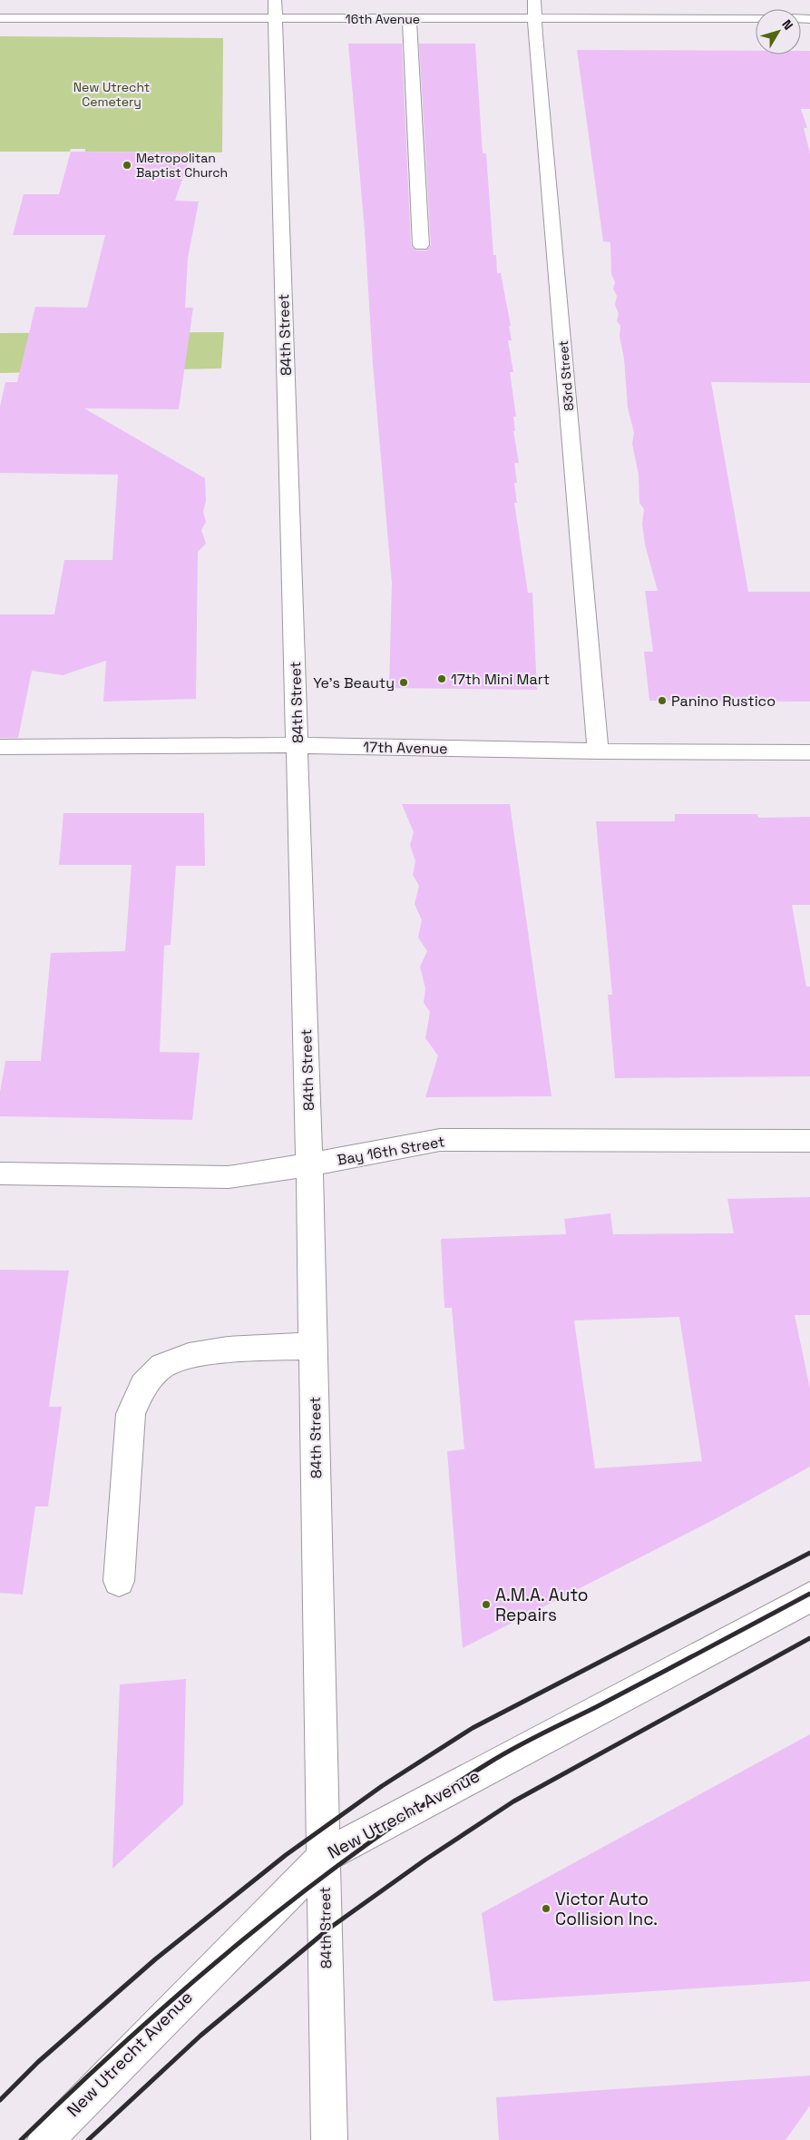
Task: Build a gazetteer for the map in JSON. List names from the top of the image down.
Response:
{
  "streets": {
    "street": [
      "16th Avenue",
      "84th Street",
      "83rd Street",
      "17th Avenue",
      "Bay 16th Street",
      "New Utrecht Avenue"
    ]
  },
  "crossings": [
    ["16th Avenue", "84th Street"],
    ["16th Avenue", "83rd Street"],
    ["84th Street", "17th Avenue"],
    ["84th Street", "Bay 16th Street"],
    ["84th Street", "New Utrecht Avenue"],
    ["83rd Street", "17th Avenue"]
  ],
  "parks": ["New Utrecht Cemetery"],
  "places": [
    "Metropolitan Baptist Church",
    "17th Mini Mart",
    "Ye's Beauty",
    "Panino Rustico",
    "A.M.A. Auto Repairs",
    "Victor Auto Collision Inc."
  ],
  "north": "top right"
}
